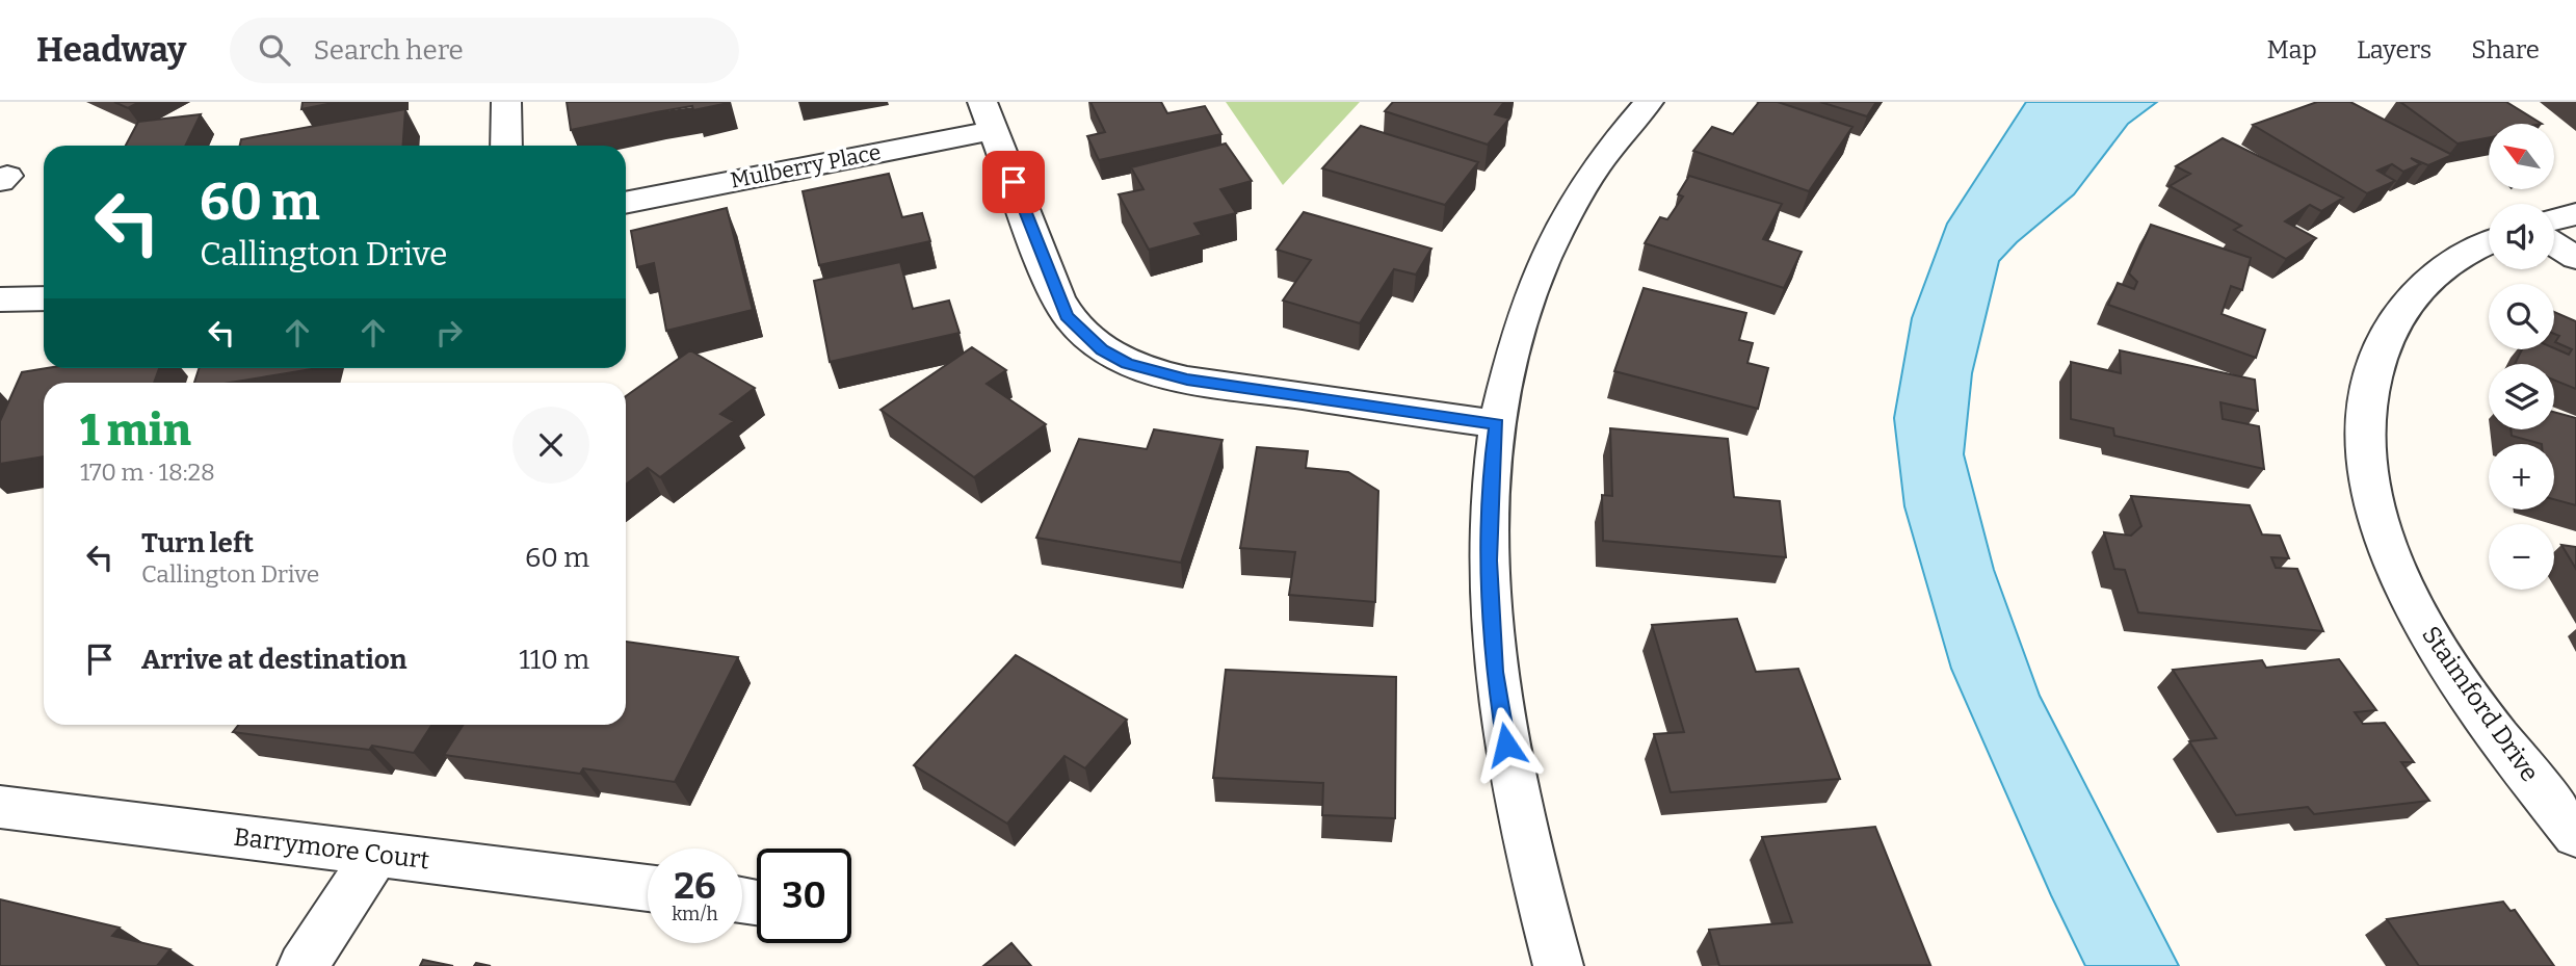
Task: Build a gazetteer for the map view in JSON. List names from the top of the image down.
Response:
{
  "streets": {
    "street": ["Mulberry Place", "Staimford Drive", "Barrymore Court"]
  },
  "north": "top left",
  "page": {
    "header": "Headway",
    "search": "Search here",
    "nav": ["Map", "Layers", "Share"],
    "map_buttons": ["+", "−"],
    "turn": ["60 m", "Callington Drive"],
    "heading": ["1 min", "170 m · 18:28"],
    "list": [
      {
        "name": "Turn left",
        "note": "Callington Drive",
        "value": "60 m"
      },
      {
        "name": "Arrive at destination",
        "value": "110 m"
      }
    ],
    "speed": "26 km/h",
    "limit": "30"
  }
}
